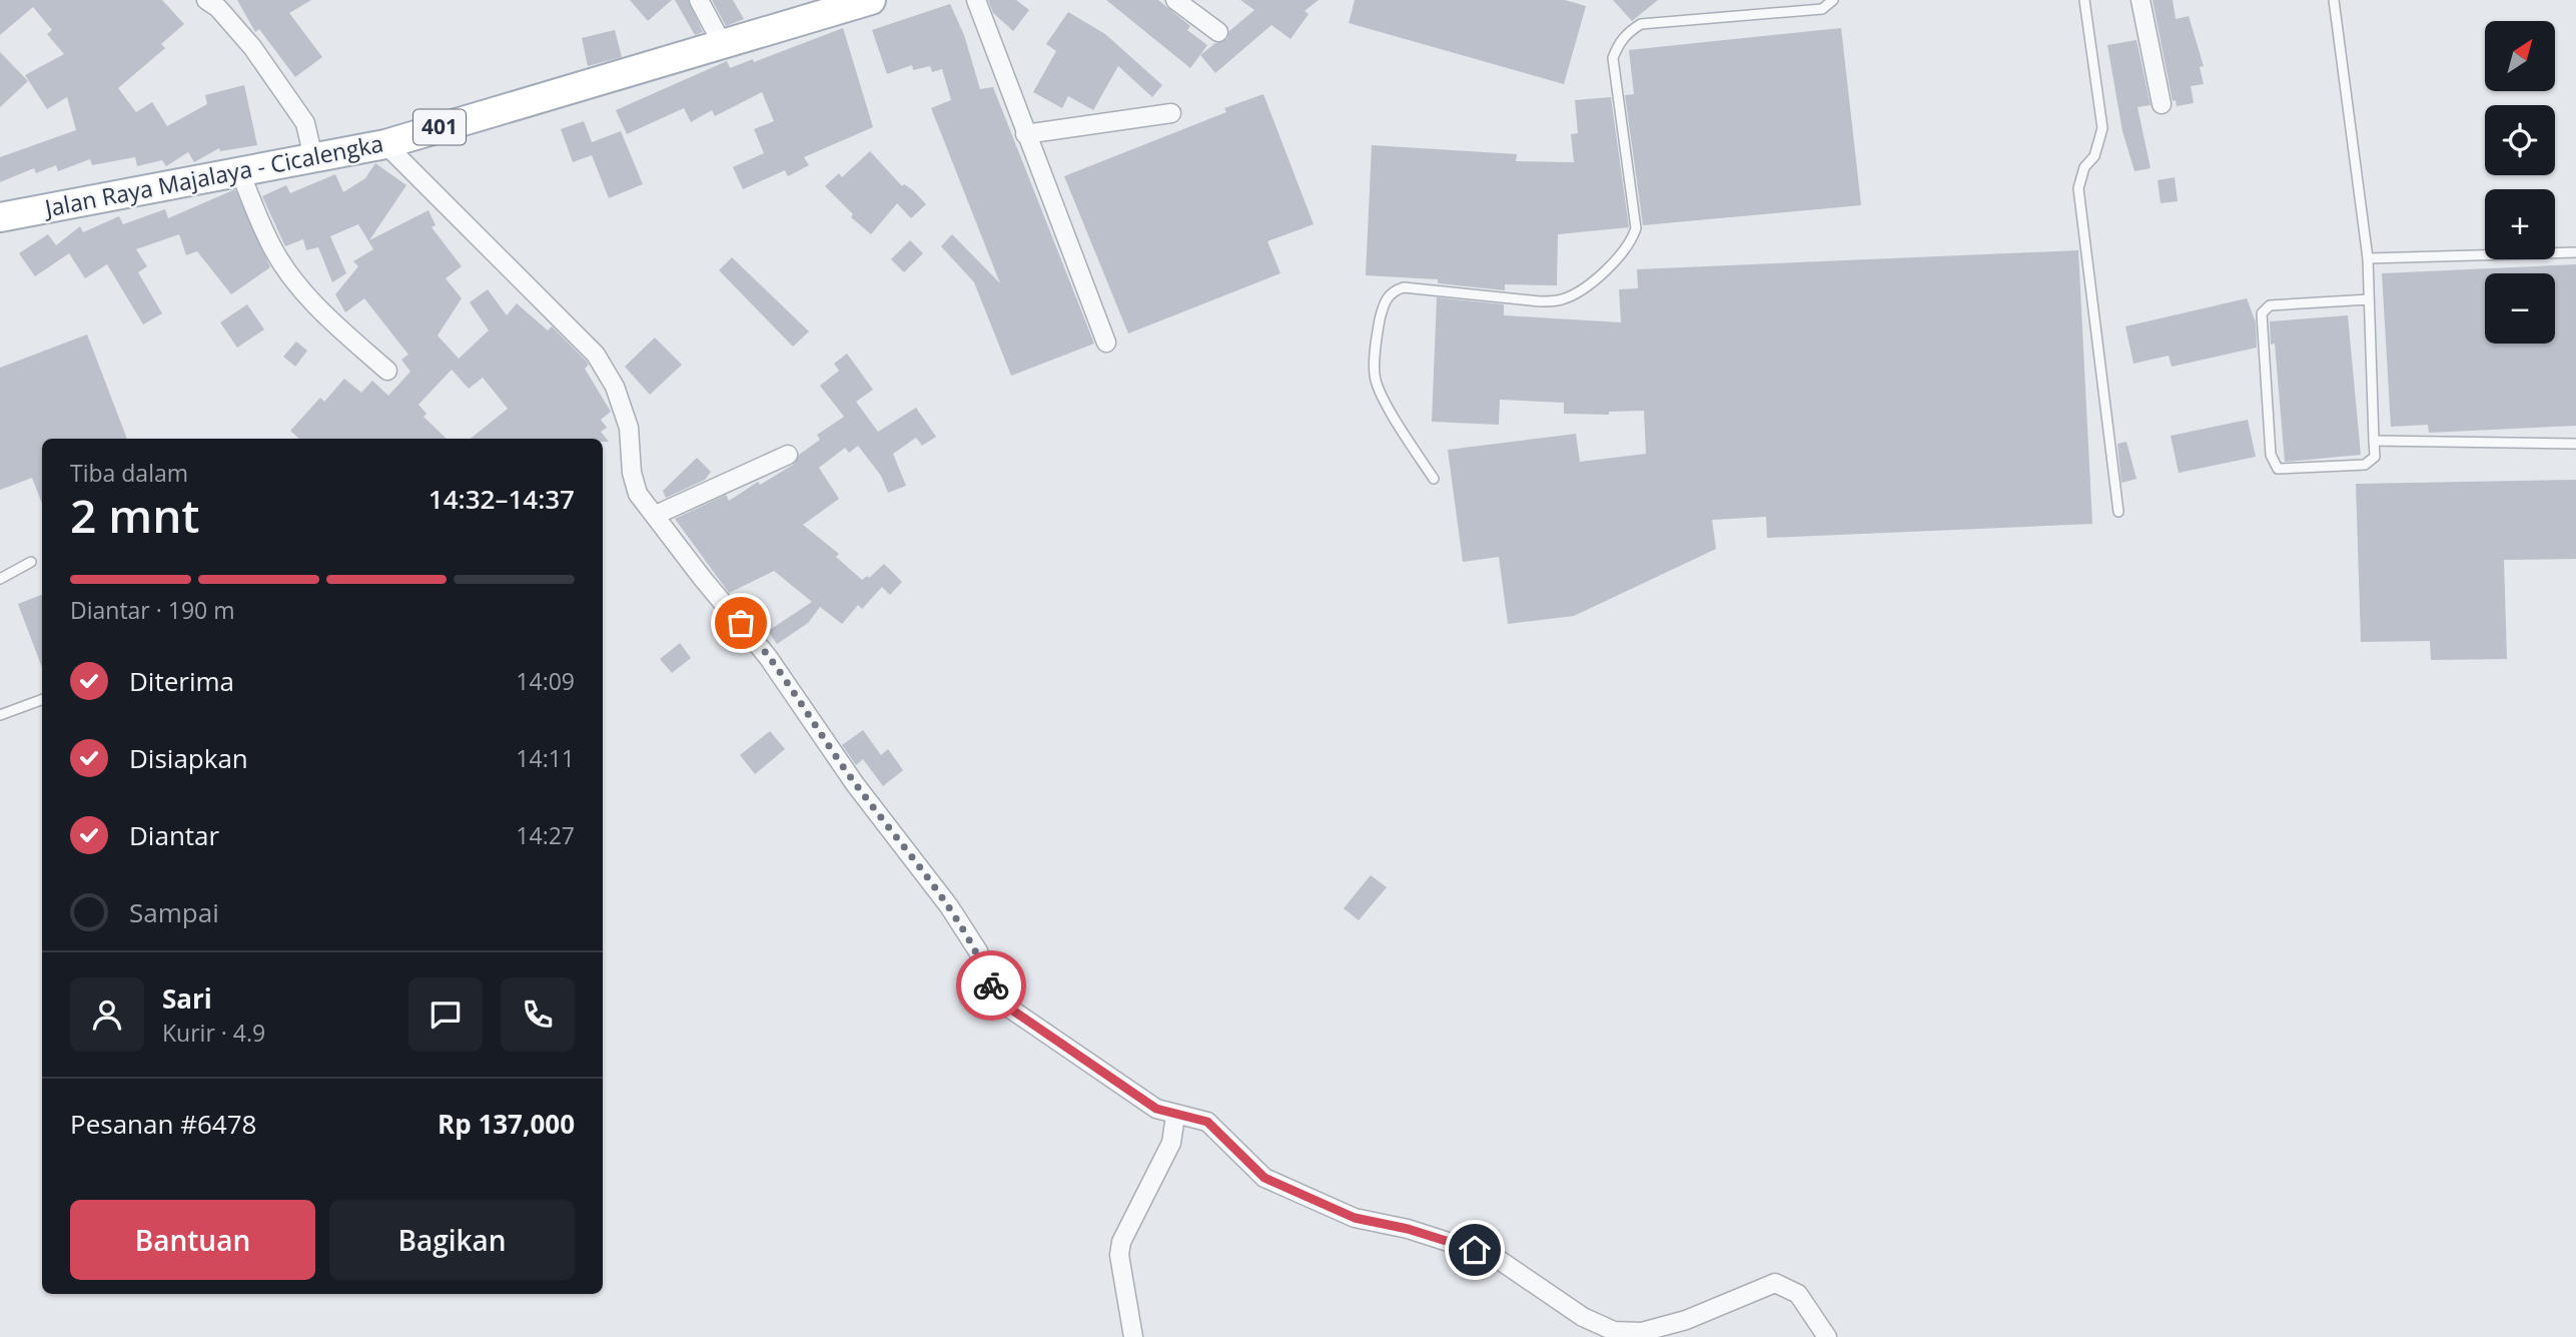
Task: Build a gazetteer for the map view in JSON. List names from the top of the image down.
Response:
{
  "streets": {
    "main road": ["401", "Jalan Raya Majalaya - Cicalengka"]
  },
  "north": "top right",
  "page": {
    "map_buttons": ["+", "−"],
    "heading": ["2 mnt", "Tiba dalam", "14:32–14:37"],
    "panel": [
      "Sari",
      "Kurir · 4.9",
      "Pesanan #6478",
      "Rp 137,000"
    ],
    "bar": "Diantar · 190 m",
    "list": [
      ["Diterima", "14:09"],
      ["Disiapkan", "14:11"],
      ["Diantar", "14:27"],
      "Sampai"
    ],
    "buttons": ["Bantuan", "Bagikan"]
  }
}
